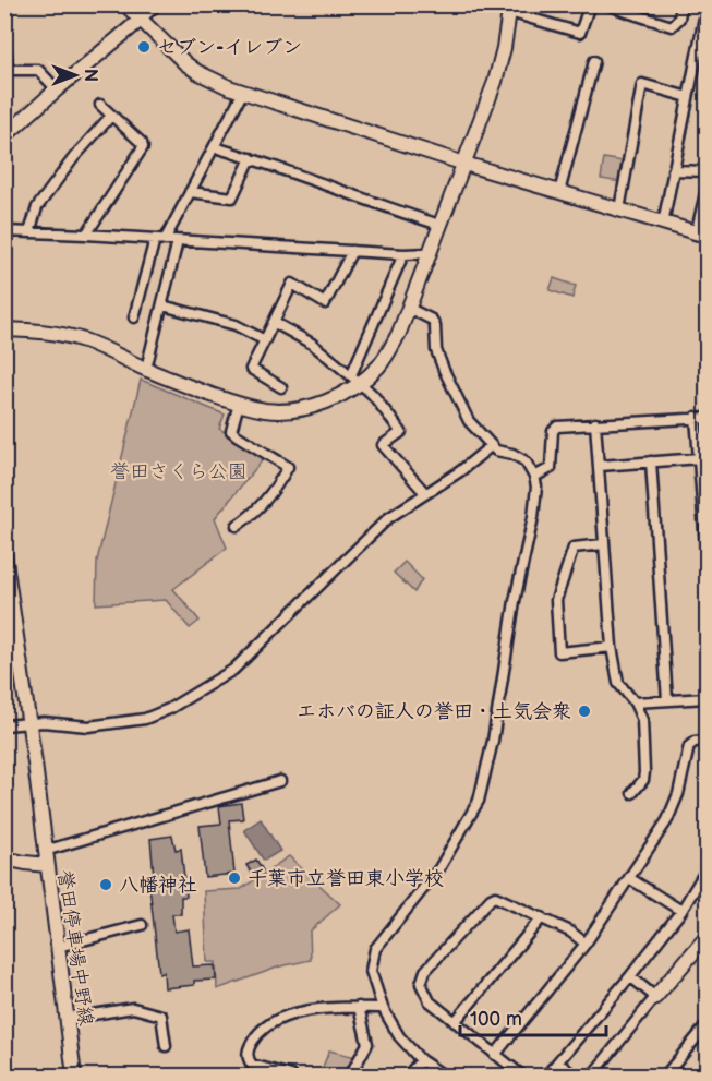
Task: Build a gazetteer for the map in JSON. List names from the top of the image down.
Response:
{
  "streets": {
    "street": ["誉田停車場中野線"]
  },
  "parks": ["誉田さくら公園"],
  "places": [
    "セブン-イレブン",
    "エホバの証人の誉田・土気会衆",
    "千葉市立誉田東小学校",
    "八幡神社"
  ],
  "scale_bar": "100 m",
  "north": "right"
}
